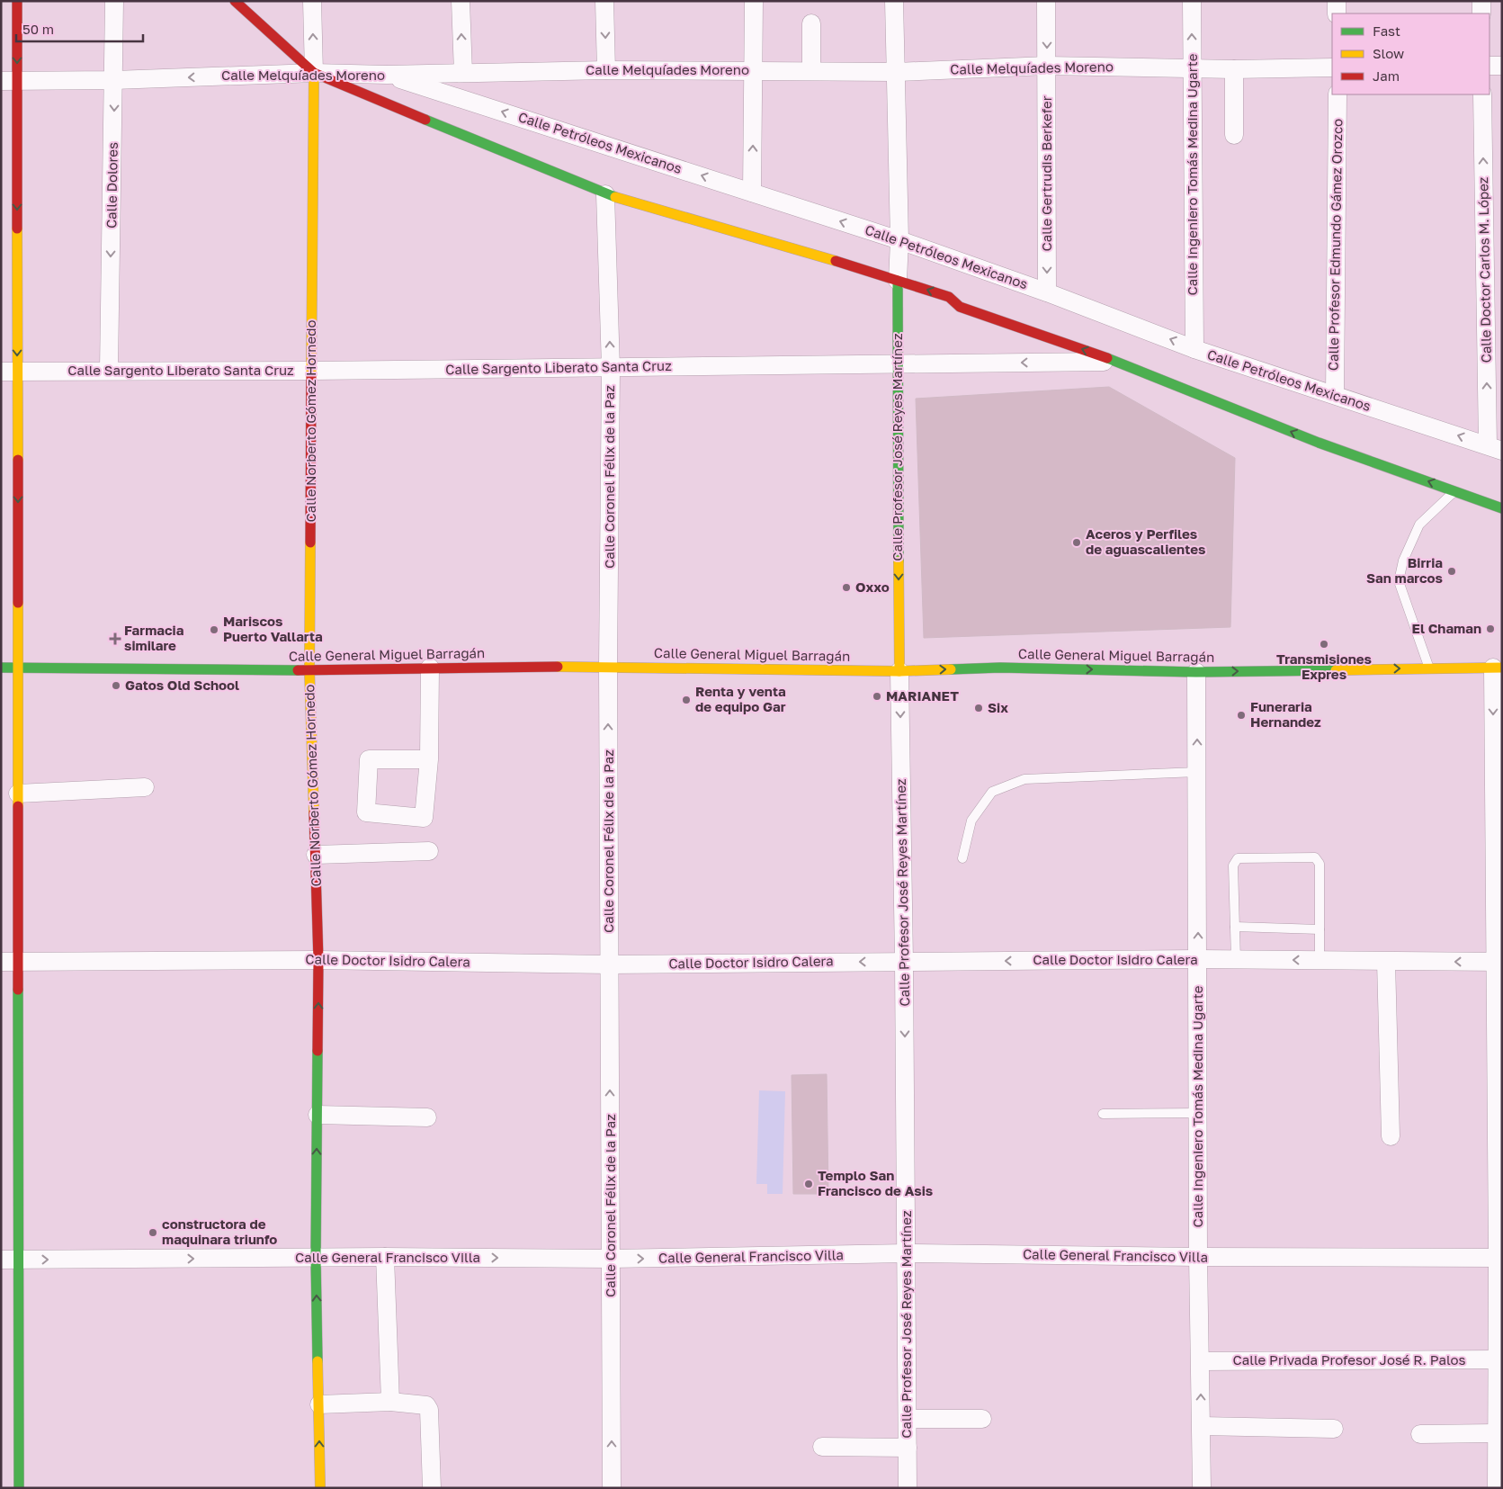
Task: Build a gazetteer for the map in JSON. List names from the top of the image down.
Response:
{
  "streets": {
    "main road": ["Calle Norberto Gómez Hornedo", "Calle Profesor José Reyes Martínez", "Calle General Miguel Barragán"],
    "street": [
      "Calle Melquíades Moreno",
      "Calle Petróleos Mexicanos",
      "Calle Gertrudis Berkefer",
      "Calle Ingeniero Tomás Medina Ugarte",
      "Calle Dolores",
      "Calle Profesor Edmundo Gámez Orozco",
      "Calle Doctor Carlos M. López",
      "Calle Sargento Liberato Santa Cruz",
      "Calle Coronel Félix de la Paz",
      "Calle Doctor Isidro Calera",
      "Calle General Francisco Villa",
      "Calle Privada Profesor José R. Palos"
    ]
  },
  "crossings": [
    ["Calle Melquíades Moreno", "Calle Petróleos Mexicanos"],
    ["Calle Melquíades Moreno", "Calle Gertrudis Berkefer"],
    ["Calle Melquíades Moreno", "Calle Ingeniero Tomás Medina Ugarte"],
    ["Calle Melquíades Moreno", "Calle Dolores"],
    ["Calle Melquíades Moreno", "Calle Norberto Gómez Hornedo"],
    ["Calle Melquíades Moreno", "Calle Profesor José Reyes Martínez"],
    ["Calle Petróleos Mexicanos", "Calle Gertrudis Berkefer"],
    ["Calle Petróleos Mexicanos", "Calle Ingeniero Tomás Medina Ugarte"],
    ["Calle Petróleos Mexicanos", "Calle Profesor Edmundo Gámez Orozco"],
    ["Calle Petróleos Mexicanos", "Calle Doctor Carlos M. López"],
    ["Calle Petróleos Mexicanos", "Calle Profesor José Reyes Martínez"],
    ["Calle Ingeniero Tomás Medina Ugarte", "Calle General Miguel Barragán"],
    ["Calle Ingeniero Tomás Medina Ugarte", "Calle Doctor Isidro Calera"],
    ["Calle Ingeniero Tomás Medina Ugarte", "Calle General Francisco Villa"],
    ["Calle Ingeniero Tomás Medina Ugarte", "Calle Privada Profesor José R. Palos"],
    ["Calle Dolores", "Calle Sargento Liberato Santa Cruz"],
    ["Calle Sargento Liberato Santa Cruz", "Calle Norberto Gómez Hornedo"],
    ["Calle Sargento Liberato Santa Cruz", "Calle Profesor José Reyes Martínez"],
    ["Calle Sargento Liberato Santa Cruz", "Calle Coronel Félix de la Paz"],
    ["Calle Norberto Gómez Hornedo", "Calle General Miguel Barragán"],
    ["Calle Norberto Gómez Hornedo", "Calle Doctor Isidro Calera"],
    ["Calle Norberto Gómez Hornedo", "Calle General Francisco Villa"],
    ["Calle Profesor José Reyes Martínez", "Calle General Miguel Barragán"],
    ["Calle Profesor José Reyes Martínez", "Calle Doctor Isidro Calera"],
    ["Calle Profesor José Reyes Martínez", "Calle General Francisco Villa"],
    ["Calle Coronel Félix de la Paz", "Calle General Miguel Barragán"],
    ["Calle Coronel Félix de la Paz", "Calle Doctor Isidro Calera"],
    ["Calle Coronel Félix de la Paz", "Calle General Francisco Villa"]
  ],
  "one_way": [
    "Calle Petróleos Mexicanos",
    "Calle Gertrudis Berkefer",
    "Calle Ingeniero Tomás Medina Ugarte",
    "Calle Dolores",
    "Calle Doctor Carlos M. López",
    "Calle Profesor José Reyes Martínez",
    "Calle Coronel Félix de la Paz",
    "Calle General Miguel Barragán",
    "Calle Doctor Isidro Calera",
    "Calle General Francisco Villa"
  ],
  "places": {
    "other": [
      "Aceros y Perfiles de aguascalientes",
      "Birria San marcos",
      "Oxxo",
      "El Chaman",
      "Mariscos Puerto Vallarta",
      "Transmisiones Expres",
      "Gatos Old School",
      "MARIANET",
      "Renta y venta de equipo Gar",
      "Six",
      "Funeraria Hernandez",
      "Templo San Francisco de Asis",
      "constructora de maquinara triunfo"
    ],
    "health": ["Farmacia similare"]
  },
  "legend": ["Fast", "Slow", "Jam"],
  "scale_bar": "50 m"
}
